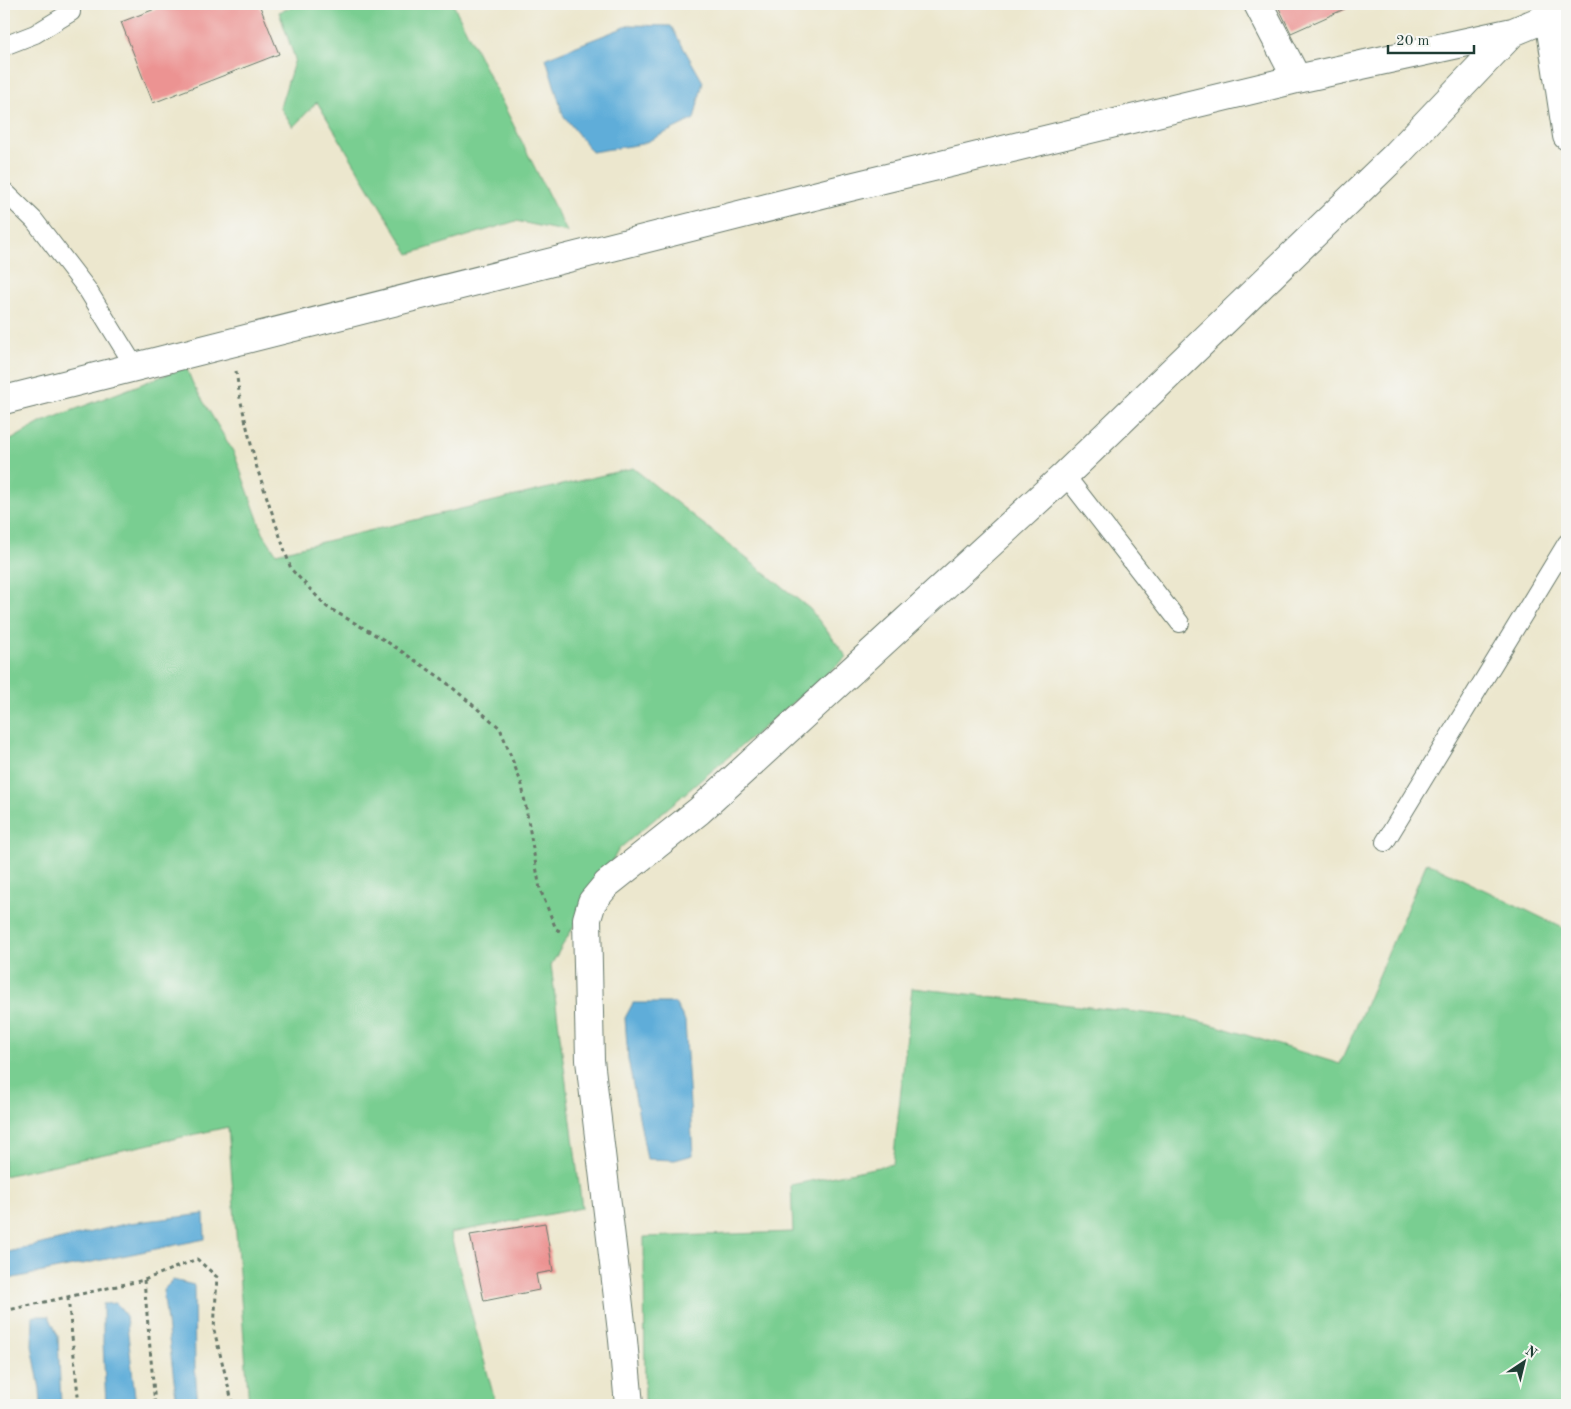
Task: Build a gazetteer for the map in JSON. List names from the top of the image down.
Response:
{
  "scale_bar": "20 m",
  "north": "top right"
}
